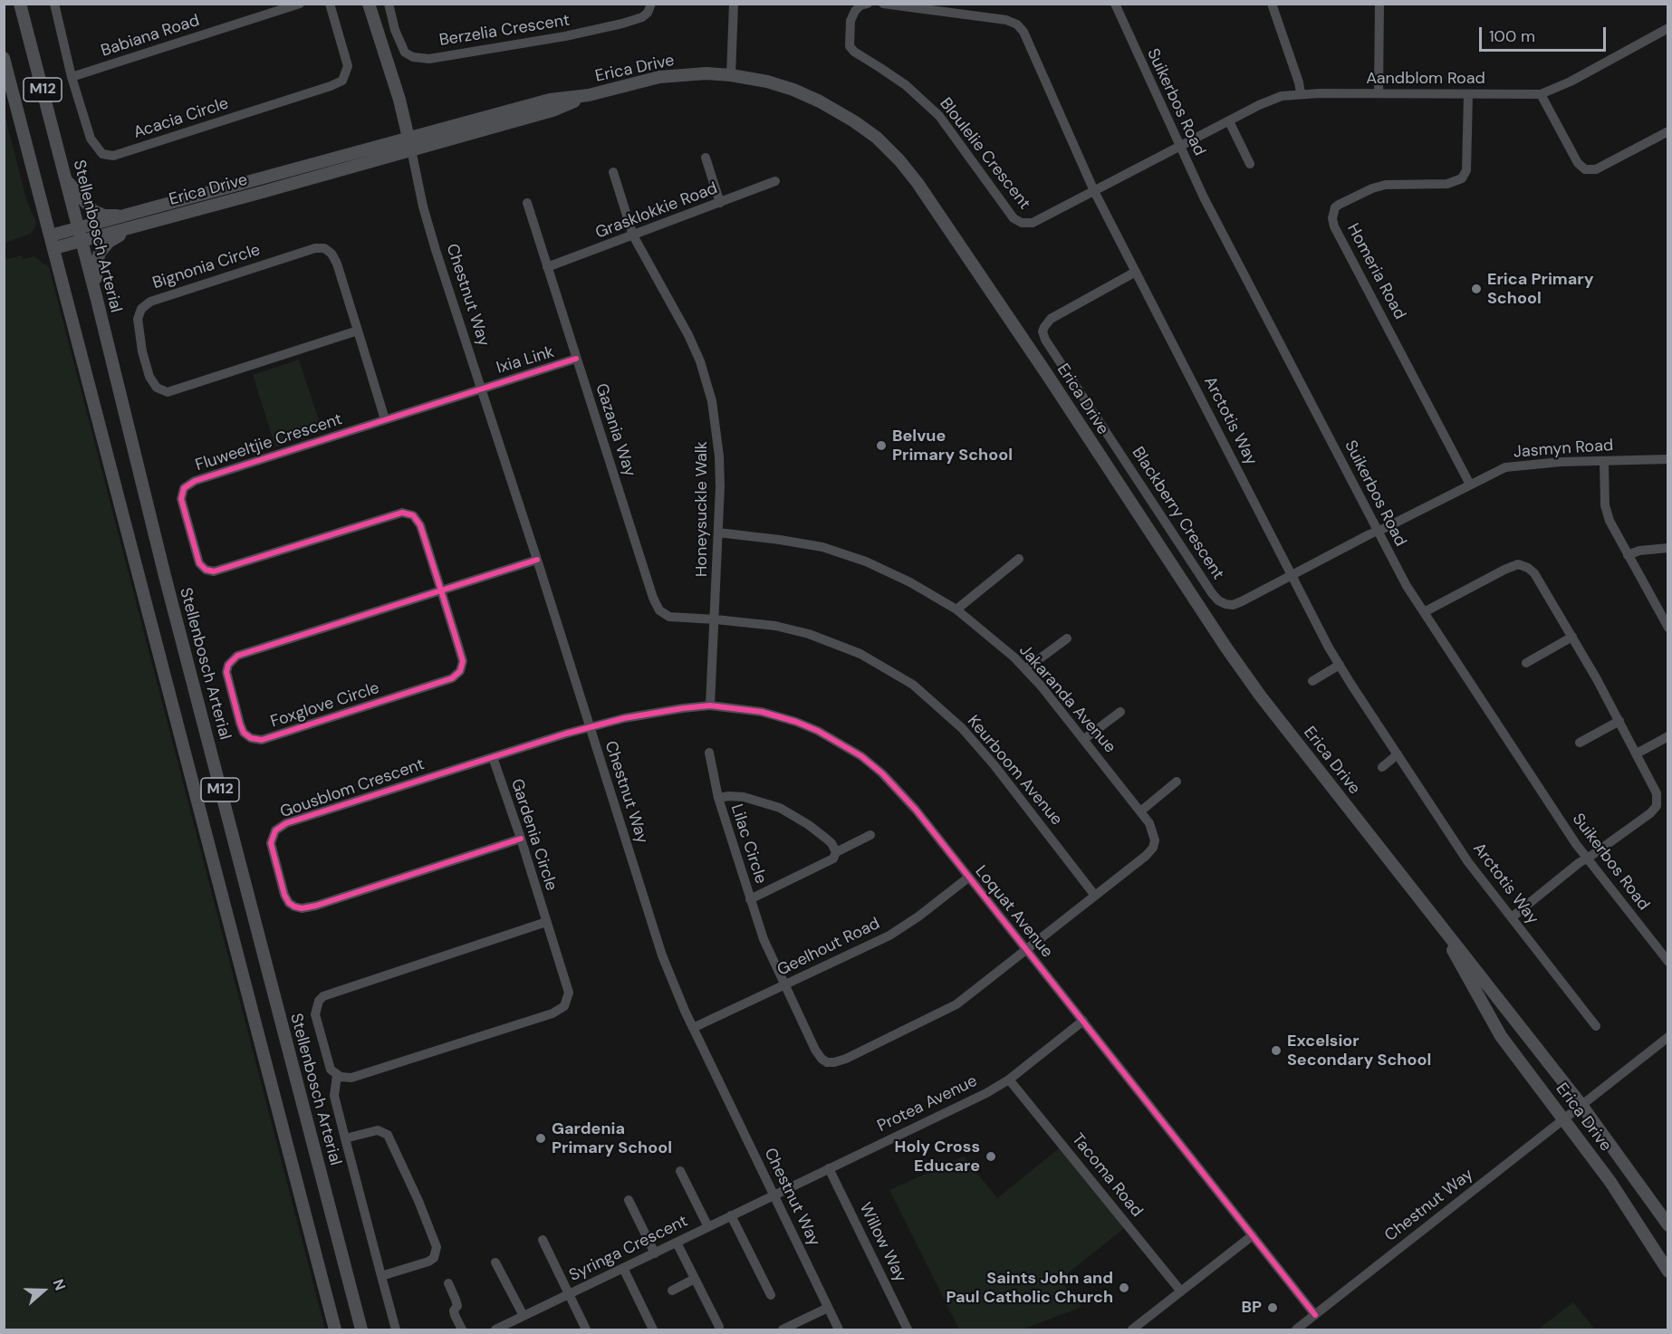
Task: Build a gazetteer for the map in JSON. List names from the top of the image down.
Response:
{
  "streets": {
    "main road": ["Erica Drive", "M12", "Stellenbosch Arterial"],
    "street": [
      "Berzelia Crescent",
      "Babiana Road",
      "Aandblom Road",
      "Suikerbos Road",
      "Acacia Circle",
      "Bloulelie Crescent",
      "Grasklokkie Road",
      "Bignonia Circle",
      "Homeria Road",
      "Chestnut Way",
      "Ixia Link",
      "Arctotis Way",
      "Gazania Way",
      "Fluweeltjie Crescent",
      "Jasmyn Road",
      "Honeysuckle Walk",
      "Blackberry Crescent",
      "Jakaranda Avenue",
      "Foxglove Circle",
      "Keurboom Avenue",
      "Gousblom Crescent",
      "Gardenia Circle",
      "Lilac Circle",
      "Loquat Avenue",
      "Geelhout Road",
      "Protea Avenue",
      "Tacoma Road",
      "Willow Way",
      "Syringa Crescent"
    ]
  },
  "crossings": [
    ["Babiana Road", "Acacia Circle"],
    ["Erica Drive", "M12"],
    ["Erica Drive", "Stellenbosch Arterial"],
    ["Erica Drive", "Chestnut Way"],
    ["Aandblom Road", "Suikerbos Road"],
    ["Aandblom Road", "Bloulelie Crescent"],
    ["Aandblom Road", "Homeria Road"],
    ["Suikerbos Road", "Bloulelie Crescent"],
    ["Suikerbos Road", "Jasmyn Road"],
    ["Suikerbos Road", "Blackberry Crescent"],
    ["Bloulelie Crescent", "Arctotis Way"],
    ["Grasklokkie Road", "Gazania Way"],
    ["Grasklokkie Road", "Honeysuckle Walk"],
    ["Bignonia Circle", "Fluweeltjie Crescent"],
    ["Homeria Road", "Jasmyn Road"],
    ["Chestnut Way", "Ixia Link"],
    ["Chestnut Way", "Fluweeltjie Crescent"],
    ["Chestnut Way", "Foxglove Circle"],
    ["Chestnut Way", "Gousblom Crescent"],
    ["Chestnut Way", "Loquat Avenue"],
    ["Chestnut Way", "Geelhout Road"],
    ["Chestnut Way", "Protea Avenue"],
    ["Chestnut Way", "Syringa Crescent"],
    ["Ixia Link", "Gazania Way"],
    ["Ixia Link", "Fluweeltjie Crescent"],
    ["Arctotis Way", "Blackberry Crescent"],
    ["Gazania Way", "Honeysuckle Walk"],
    ["Gazania Way", "Keurboom Avenue"],
    ["Fluweeltjie Crescent", "Foxglove Circle"],
    ["Jasmyn Road", "Blackberry Crescent"],
    ["Honeysuckle Walk", "Jakaranda Avenue"],
    ["Honeysuckle Walk", "Keurboom Avenue"],
    ["Honeysuckle Walk", "Loquat Avenue"],
    ["Jakaranda Avenue", "Lilac Circle"],
    ["Keurboom Avenue", "Lilac Circle"],
    ["Gousblom Crescent", "Gardenia Circle"],
    ["Gousblom Crescent", "Loquat Avenue"],
    ["Lilac Circle", "Loquat Avenue"],
    ["Lilac Circle", "Geelhout Road"],
    ["Loquat Avenue", "Geelhout Road"],
    ["Loquat Avenue", "Protea Avenue"],
    ["Protea Avenue", "Tacoma Road"],
    ["Protea Avenue", "Willow Way"],
    ["Protea Avenue", "Syringa Crescent"]
  ],
  "places": [
    "Erica Primary School",
    "Belvue Primary School",
    "Excelsior Secondary School",
    "Gardenia Primary School",
    "Holy Cross Educare",
    "Saints John and Paul Catholic Church",
    "BP"
  ],
  "scale_bar": "100 m",
  "north": "right"
}
